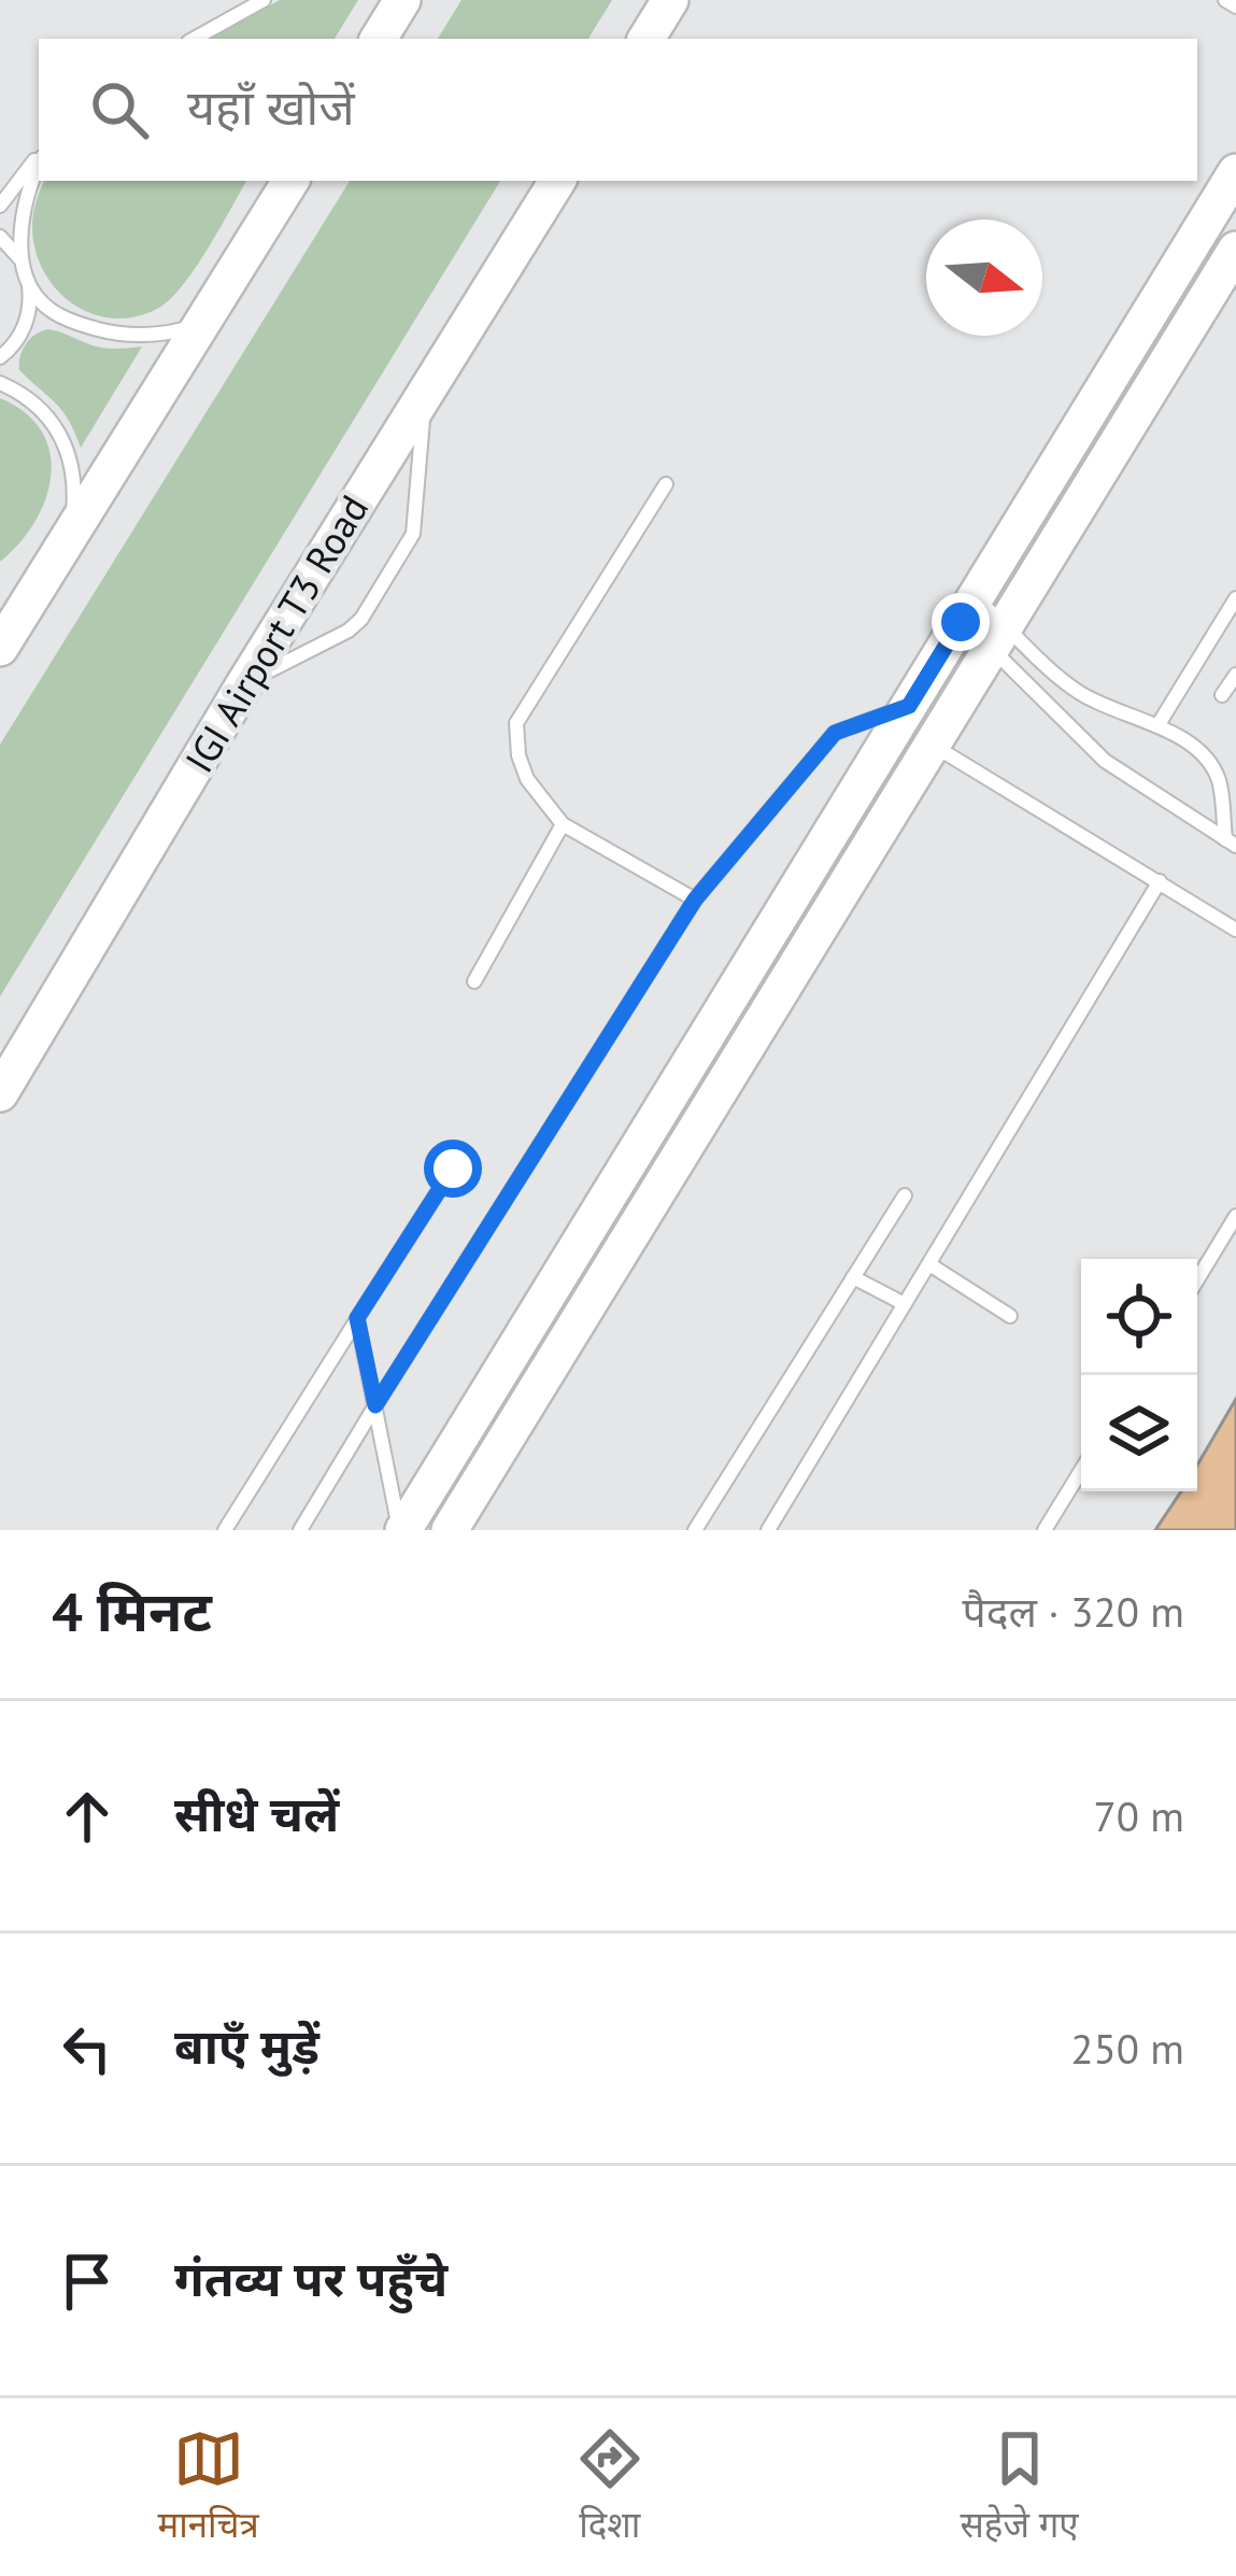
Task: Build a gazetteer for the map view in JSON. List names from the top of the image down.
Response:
{
  "streets": {
    "main road": ["IGI Airport T3 Road"]
  },
  "north": "right",
  "page": {
    "search": "यहाँ खोजें",
    "heading": ["4 मिनट", "पैदल · 320 m"],
    "list": [
      ["सीधे चलें", "70 m"],
      ["बाएँ मुड़ें", "250 m"],
      "गंतव्य पर पहुँचे"
    ],
    "nav": ["मानचित्र", "दिशा", "सहेजे गए"]
  }
}
